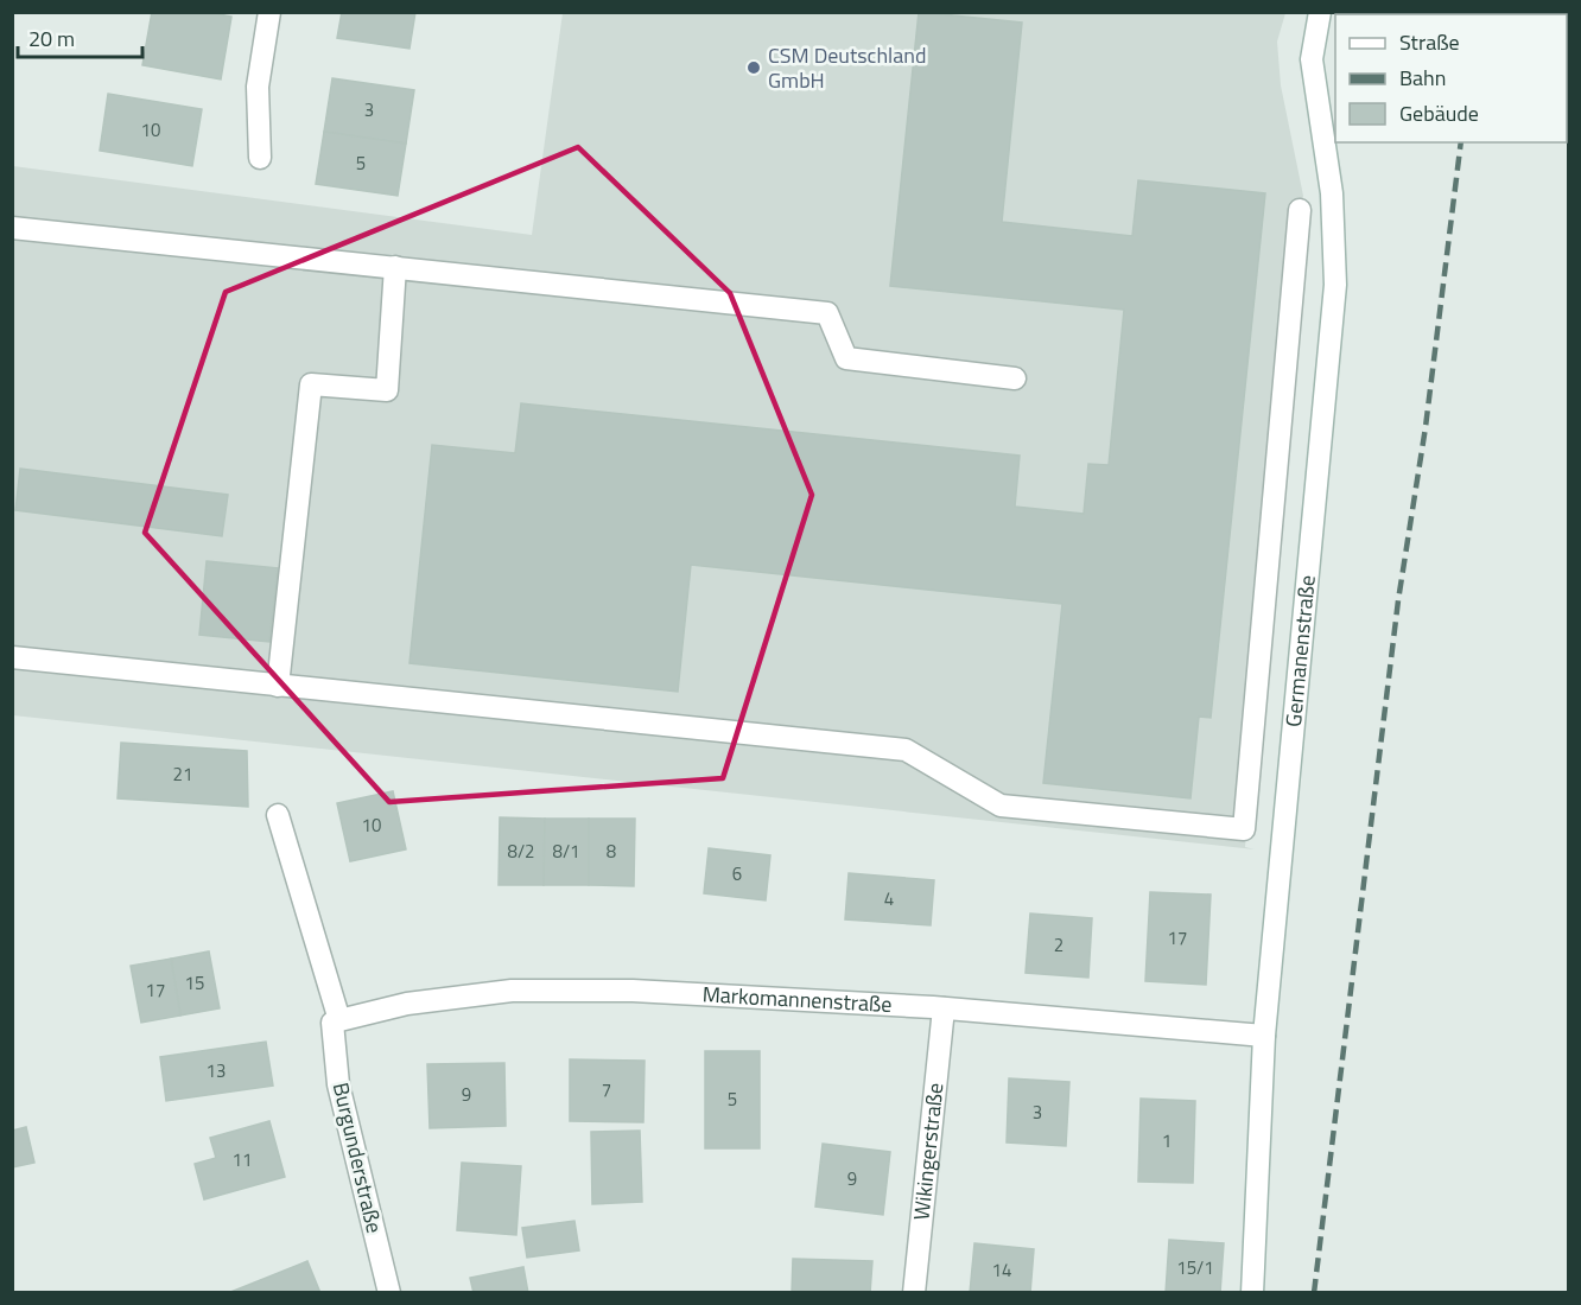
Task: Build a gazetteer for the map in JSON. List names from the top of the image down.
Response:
{
  "streets": {
    "street": [
      "Germanenstraße",
      "Markomannenstraße",
      "Wikingerstraße",
      "Burgunderstraße"
    ]
  },
  "crossings": [
    ["Germanenstraße", "Markomannenstraße"],
    ["Markomannenstraße", "Wikingerstraße"],
    ["Markomannenstraße", "Burgunderstraße"]
  ],
  "places": ["CSM Deutschland GmbH"],
  "house_numbers": [
    "3",
    "10",
    "5",
    "21",
    "10",
    "8/2",
    "8/1",
    "8",
    "6",
    "4",
    "17",
    "2",
    "15",
    "17",
    "13",
    "7",
    "9",
    "5",
    "3",
    "1",
    "11",
    "9",
    "15/1",
    "14"
  ],
  "legend": ["Straße", "Bahn", "Gebäude"],
  "scale_bar": "20 m"
}
